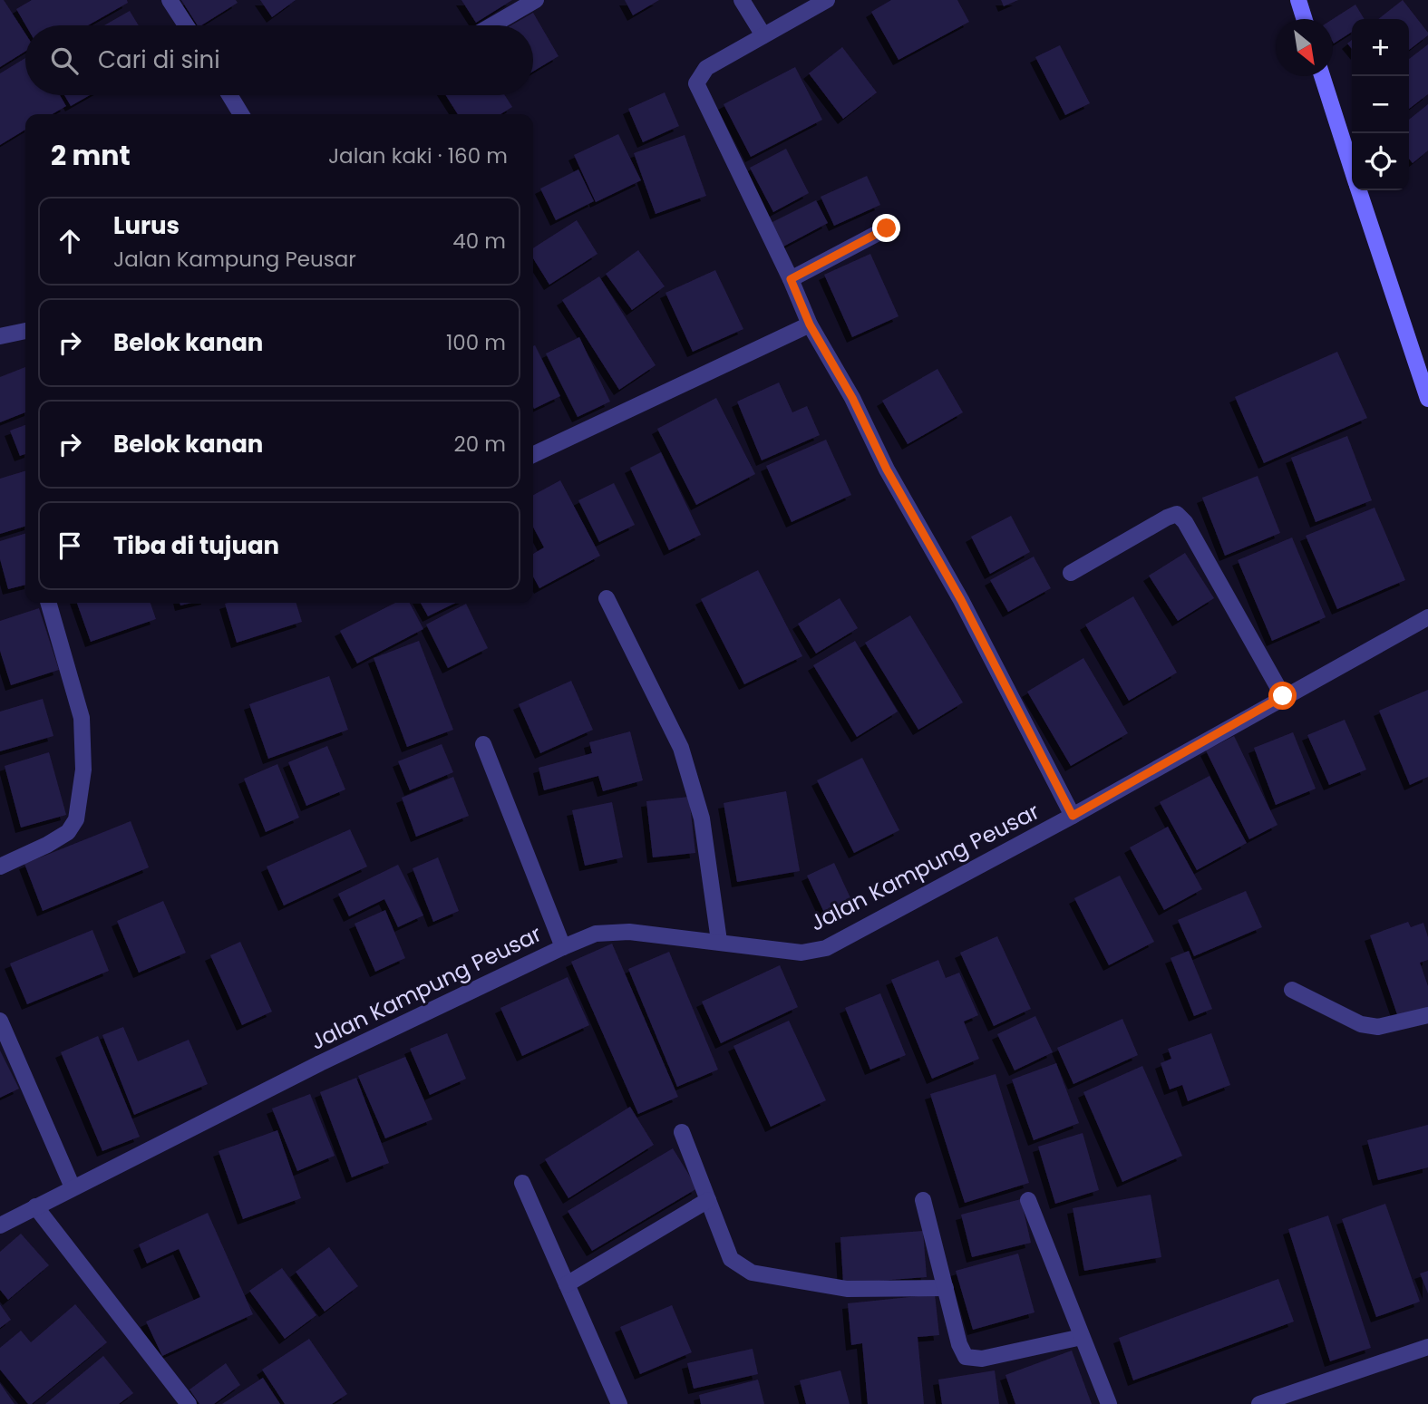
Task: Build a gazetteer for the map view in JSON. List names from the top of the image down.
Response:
{
  "streets": {
    "street": ["Jalan Kampung Peusar"]
  },
  "north": "bottom right",
  "page": {
    "map_buttons": ["+", "−"],
    "search": "Cari di sini",
    "heading": ["2 mnt", "Jalan kaki · 160 m"],
    "list": [
      ["Lurus", "Jalan Kampung Peusar", "40 m"],
      ["Belok kanan", "100 m"],
      ["Belok kanan", "20 m"],
      "Tiba di tujuan"
    ]
  }
}
